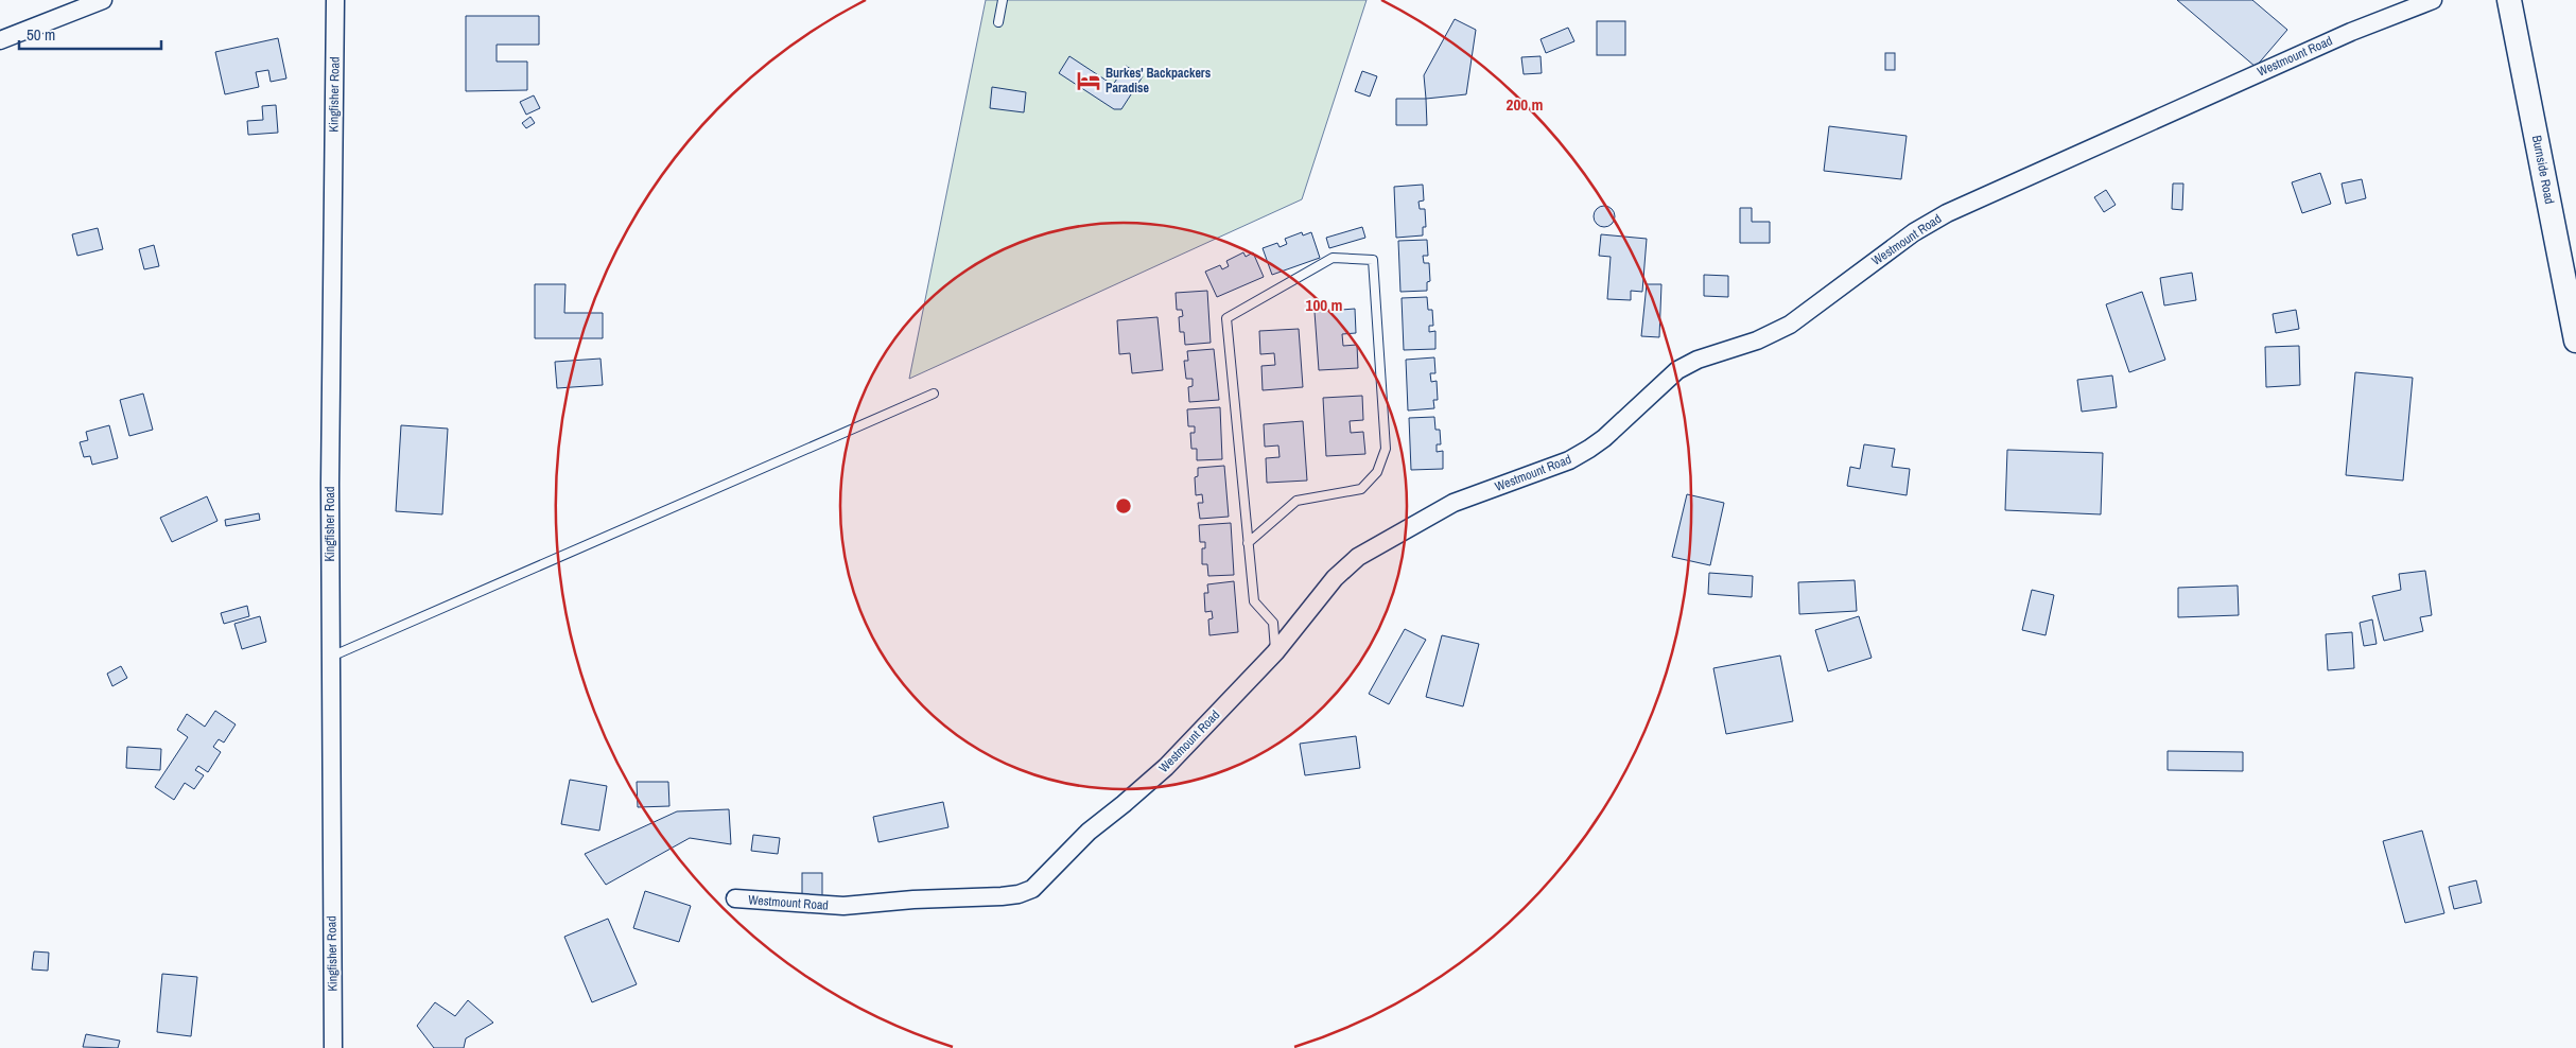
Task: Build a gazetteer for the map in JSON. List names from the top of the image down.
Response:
{
  "streets": {
    "main road": ["Burnside Road"],
    "street": ["Westmount Road", "Kingfisher Road"]
  },
  "places": {
    "hotel": ["Burkes' Backpackers Paradise"]
  },
  "scale_bar": "50 m",
  "rings": ["200 m", "100 m"]
}
